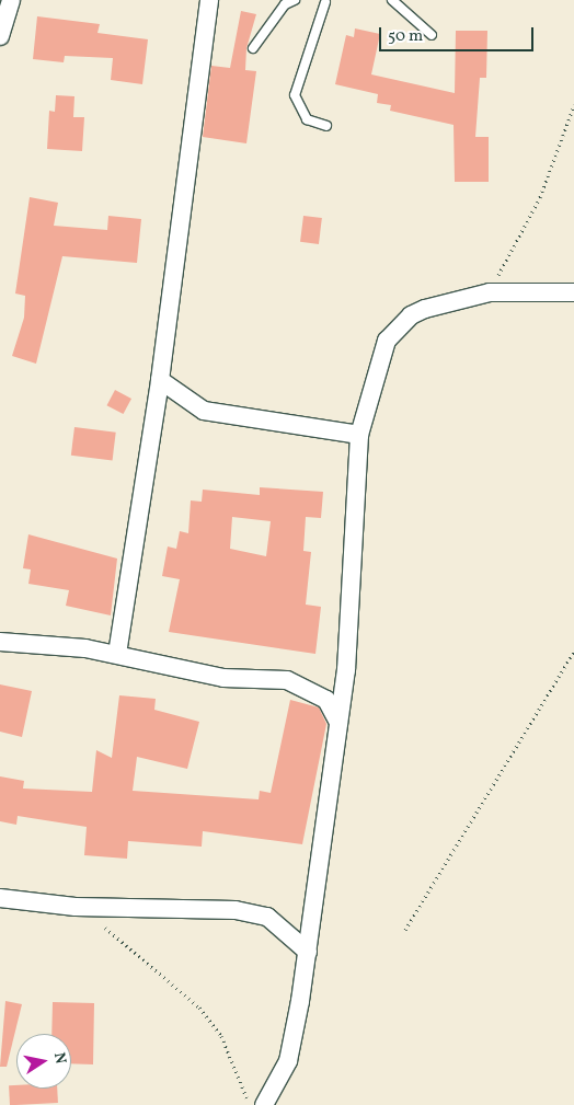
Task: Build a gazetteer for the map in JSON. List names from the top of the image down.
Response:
{
  "scale_bar": "50 m",
  "north": "right"
}
